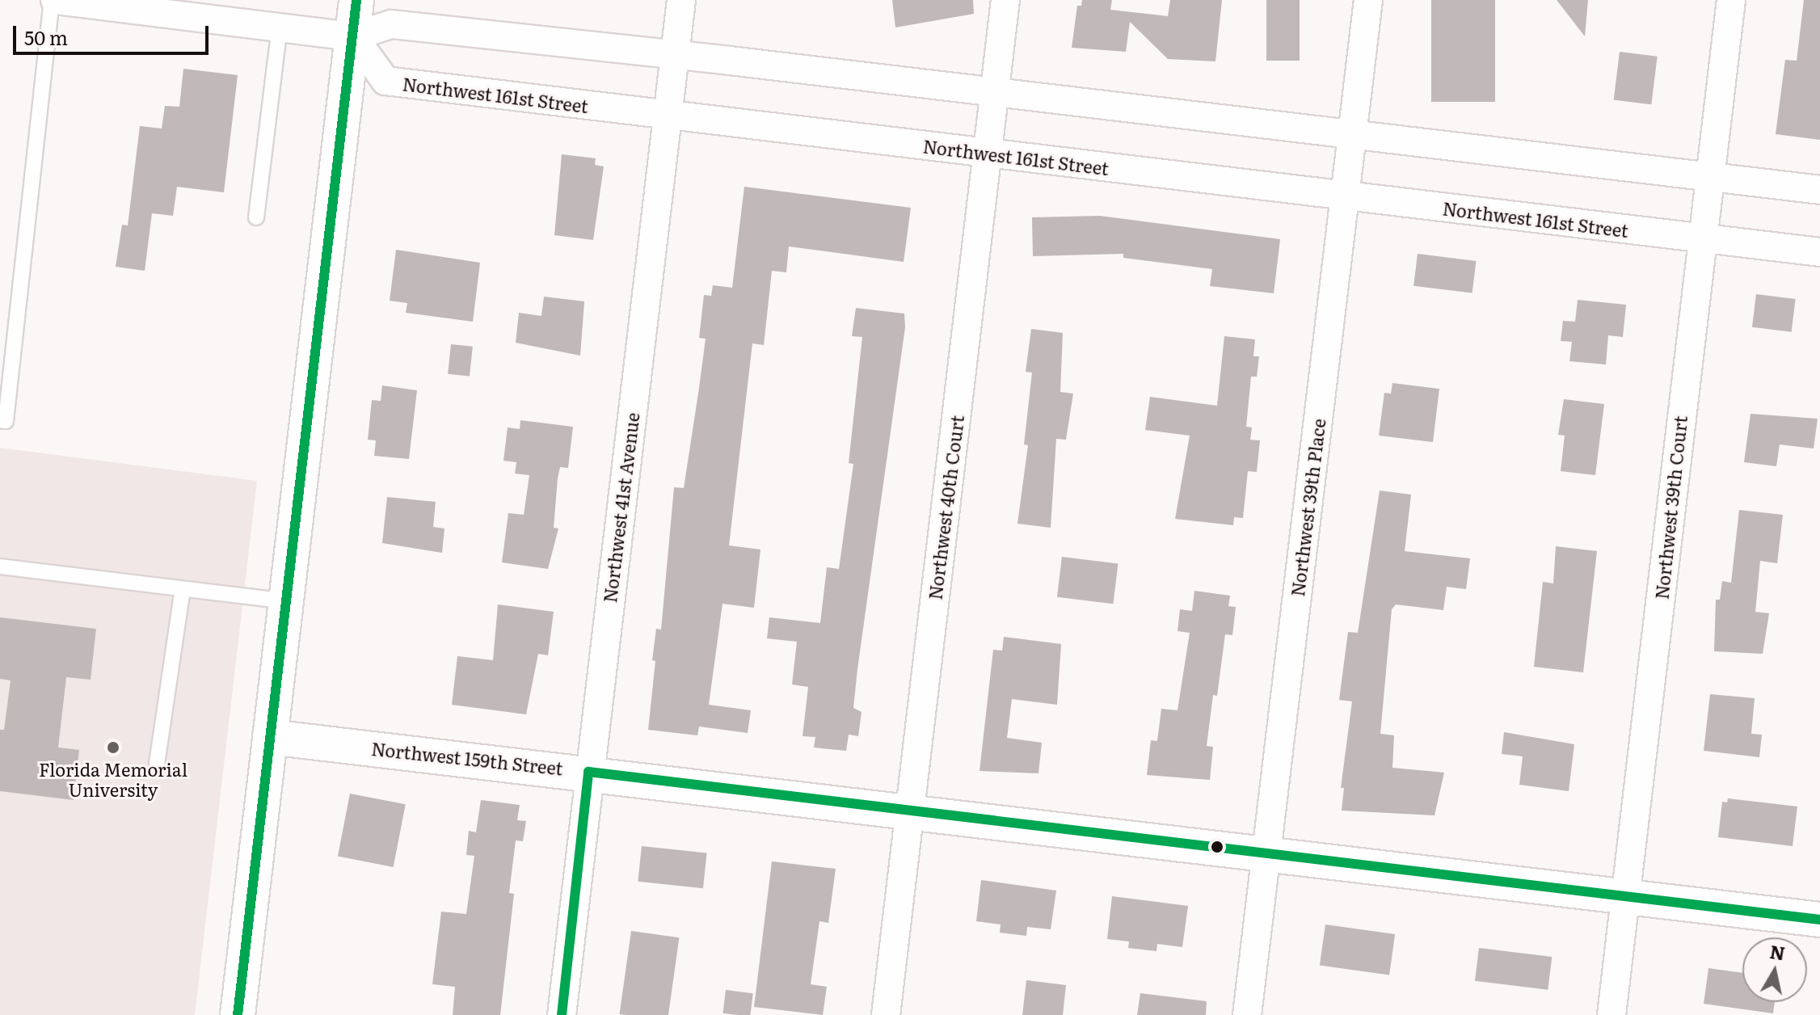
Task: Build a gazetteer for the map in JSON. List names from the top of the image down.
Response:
{
  "streets": {
    "street": [
      "Northwest 161st Street",
      "Northwest 41st Avenue",
      "Northwest 40th Court",
      "Northwest 39th Place",
      "Northwest 39th Court",
      "Northwest 159th Street"
    ]
  },
  "crossings": [
    ["Northwest 161st Street", "Northwest 41st Avenue"],
    ["Northwest 161st Street", "Northwest 40th Court"],
    ["Northwest 161st Street", "Northwest 39th Place"],
    ["Northwest 161st Street", "Northwest 39th Court"],
    ["Northwest 41st Avenue", "Northwest 159th Street"],
    ["Northwest 40th Court", "Northwest 159th Street"],
    ["Northwest 39th Place", "Northwest 159th Street"],
    ["Northwest 39th Court", "Northwest 159th Street"]
  ],
  "places": ["Florida Memorial University"],
  "scale_bar": "50 m",
  "north": "top"
}
